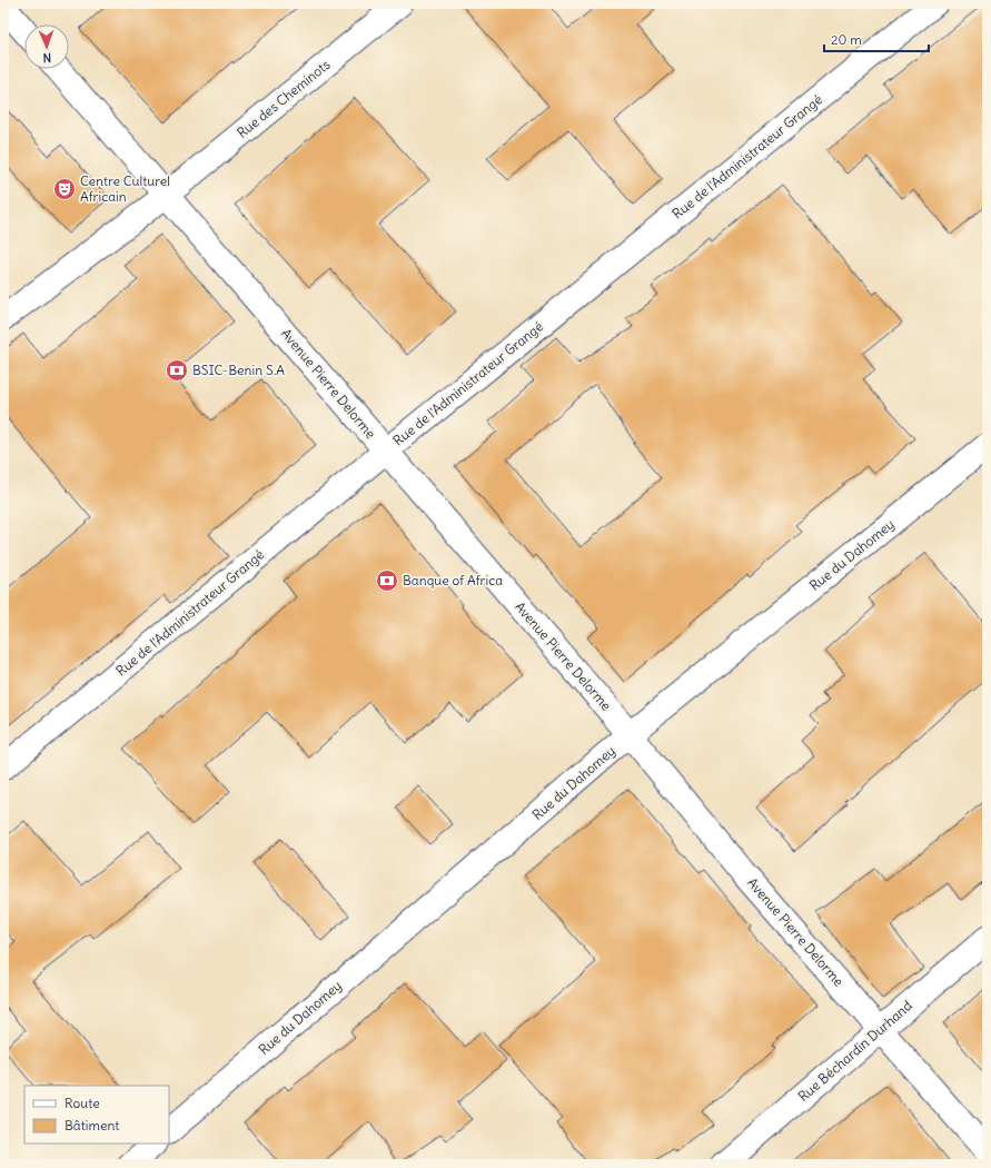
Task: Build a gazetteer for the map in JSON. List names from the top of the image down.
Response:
{
  "streets": {
    "street": [
      "Rue des Cheminots",
      "Rue de l'Administrateur Grangé",
      "Avenue Pierre Delorme",
      "Rue du Dahomey",
      "Rue Béchardin Durhand"
    ]
  },
  "crossings": [
    ["Rue des Cheminots", "Avenue Pierre Delorme"],
    ["Rue de l'Administrateur Grangé", "Avenue Pierre Delorme"],
    ["Avenue Pierre Delorme", "Rue du Dahomey"],
    ["Avenue Pierre Delorme", "Rue Béchardin Durhand"]
  ],
  "places": {
    "theatre": ["Centre Culturel Africain"],
    "bank": ["BSIC-Benin S.A", "Banque of Africa"]
  },
  "legend": ["Route", "Bâtiment"],
  "scale_bar": "20 m",
  "north": "bottom"
}
